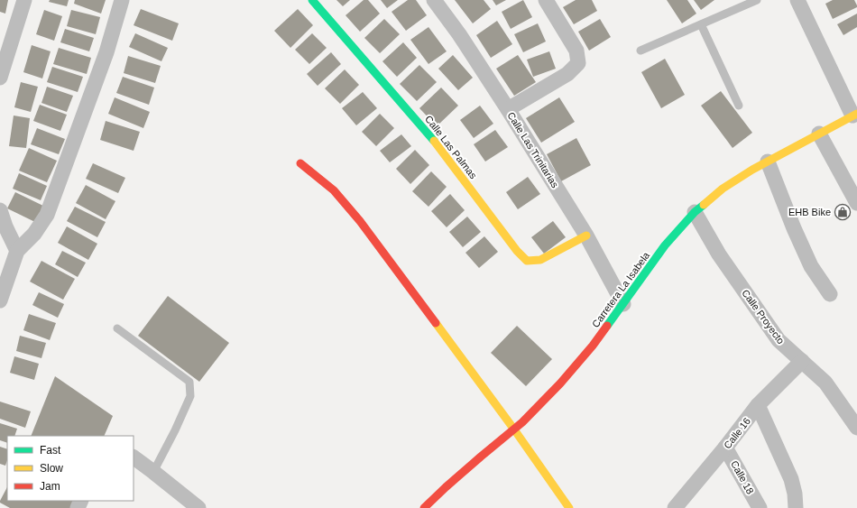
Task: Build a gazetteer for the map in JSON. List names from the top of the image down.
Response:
{
  "streets": {
    "street": [
      "Calle Las Palmas",
      "Calle Las Trinitarias",
      "Carretera La Isabela",
      "Calle Proyecto",
      "Calle 16",
      "Calle 18"
    ]
  },
  "crossings": [
    ["Calle Las Palmas", "Calle Las Trinitarias"],
    ["Calle Las Trinitarias", "Carretera La Isabela"],
    ["Carretera La Isabela", "Calle Proyecto"],
    ["Calle Proyecto", "Calle 16"],
    ["Calle 16", "Calle 18"]
  ],
  "places": {
    "shop": ["EHB Bike"]
  },
  "legend": ["Fast", "Slow", "Jam"]
}
